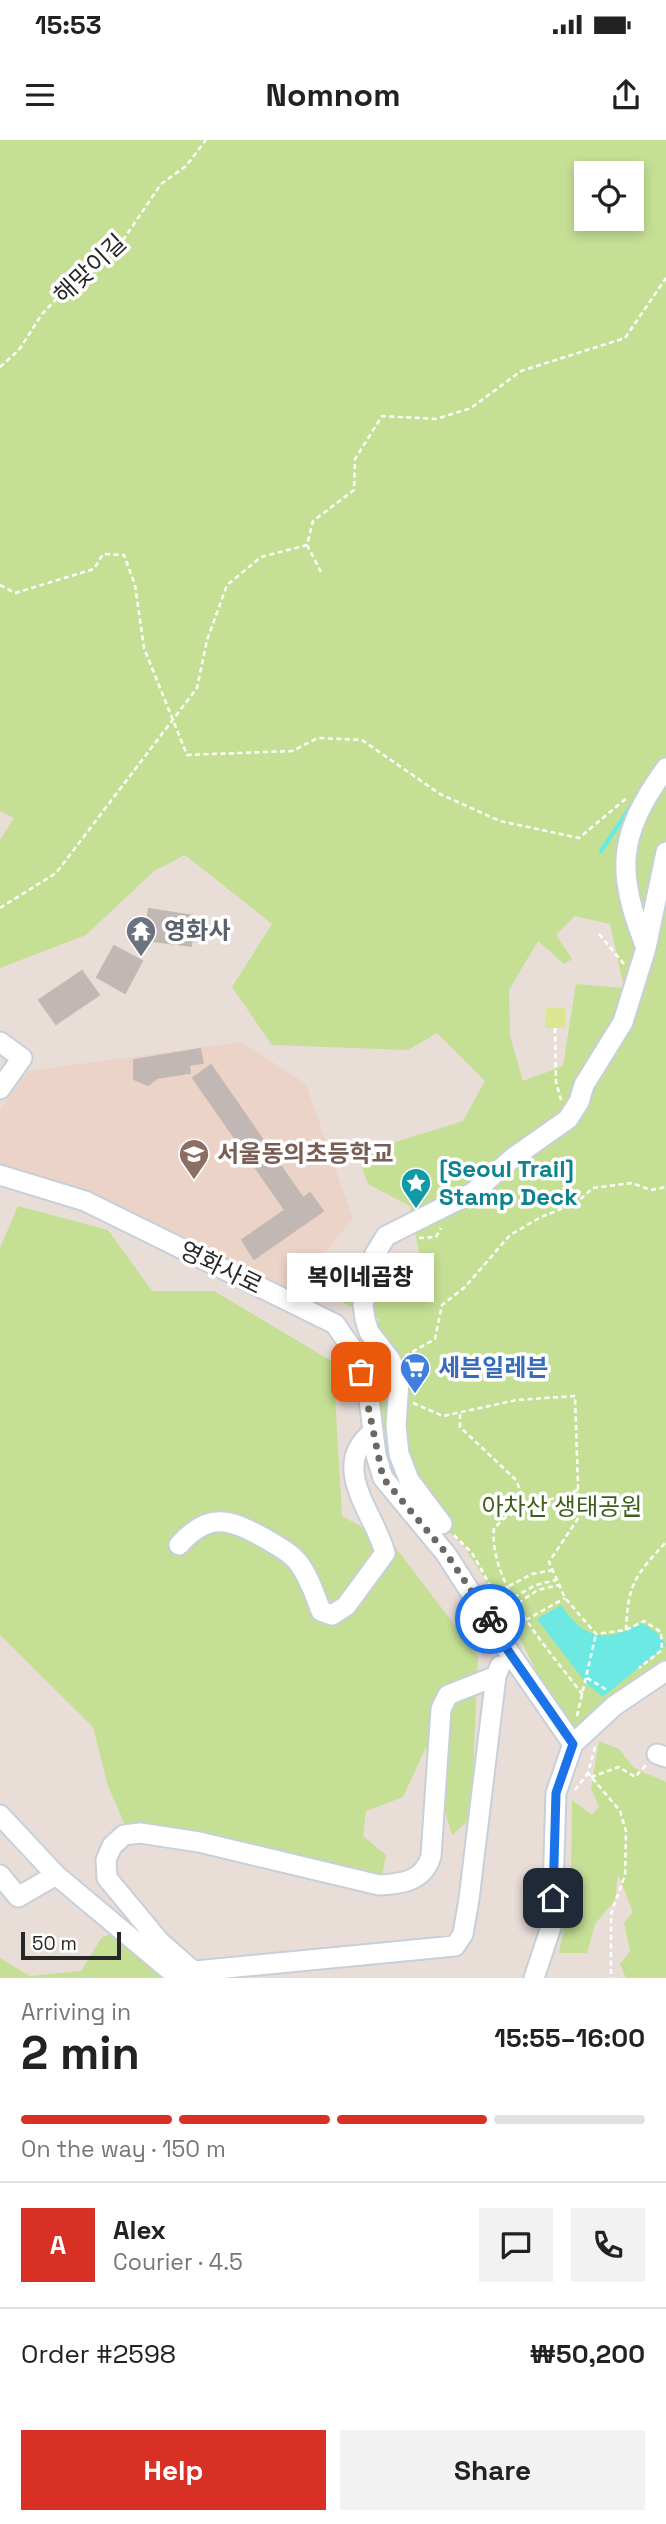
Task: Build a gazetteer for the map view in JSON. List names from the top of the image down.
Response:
{
  "streets": {
    "street": ["영화사로"],
    "path": ["해맞이길"]
  },
  "parks": ["아차산 생태공원"],
  "places": {
    "temple": ["영화사"],
    "school or university": ["서울동의초등학교"],
    "place": ["[Seoul Trail] Stamp Deck"],
    "other": ["복이네곱창"],
    "supermarket": ["세븐일레븐"]
  },
  "scale_bar": "50 m",
  "page": {
    "status": "15:53",
    "header": "Nomnom",
    "bubble": "복이네곱창",
    "scale": "50 m",
    "heading": ["2 min", "Arriving in", "15:55–16:00"],
    "panel": [
      "Alex",
      "Courier · 4.5",
      "Order #2598",
      "₩50,200"
    ],
    "bar": "On the way · 150 m",
    "round": "A",
    "buttons": ["Help", "Share"]
  }
}
